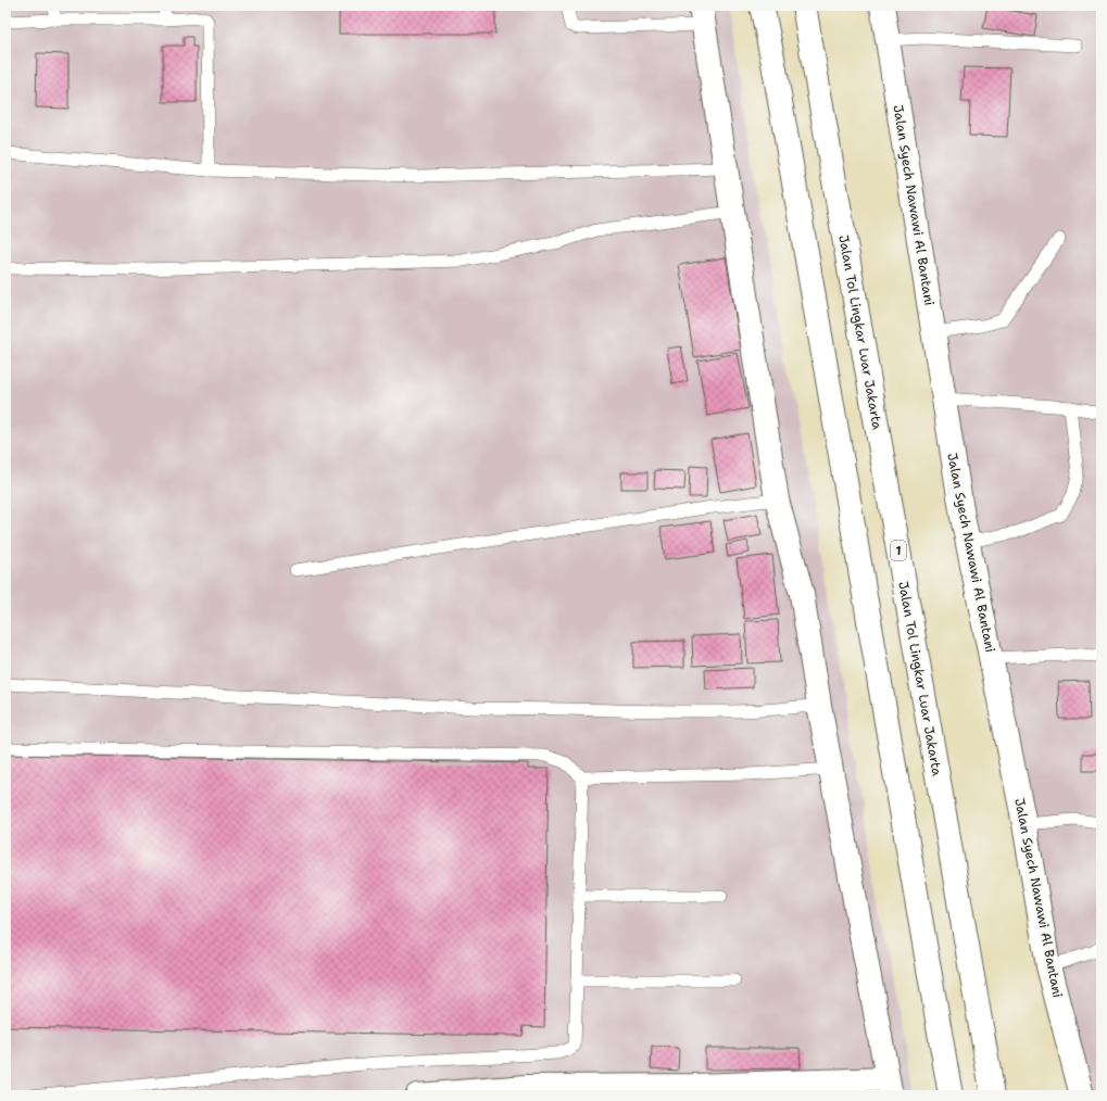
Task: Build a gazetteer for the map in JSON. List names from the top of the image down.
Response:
{
  "streets": {
    "main road": ["Jalan Syech Nawawi Al Bantani", "Jalan Tol Lingkar Luar Jakarta", "1"]
  }
}
